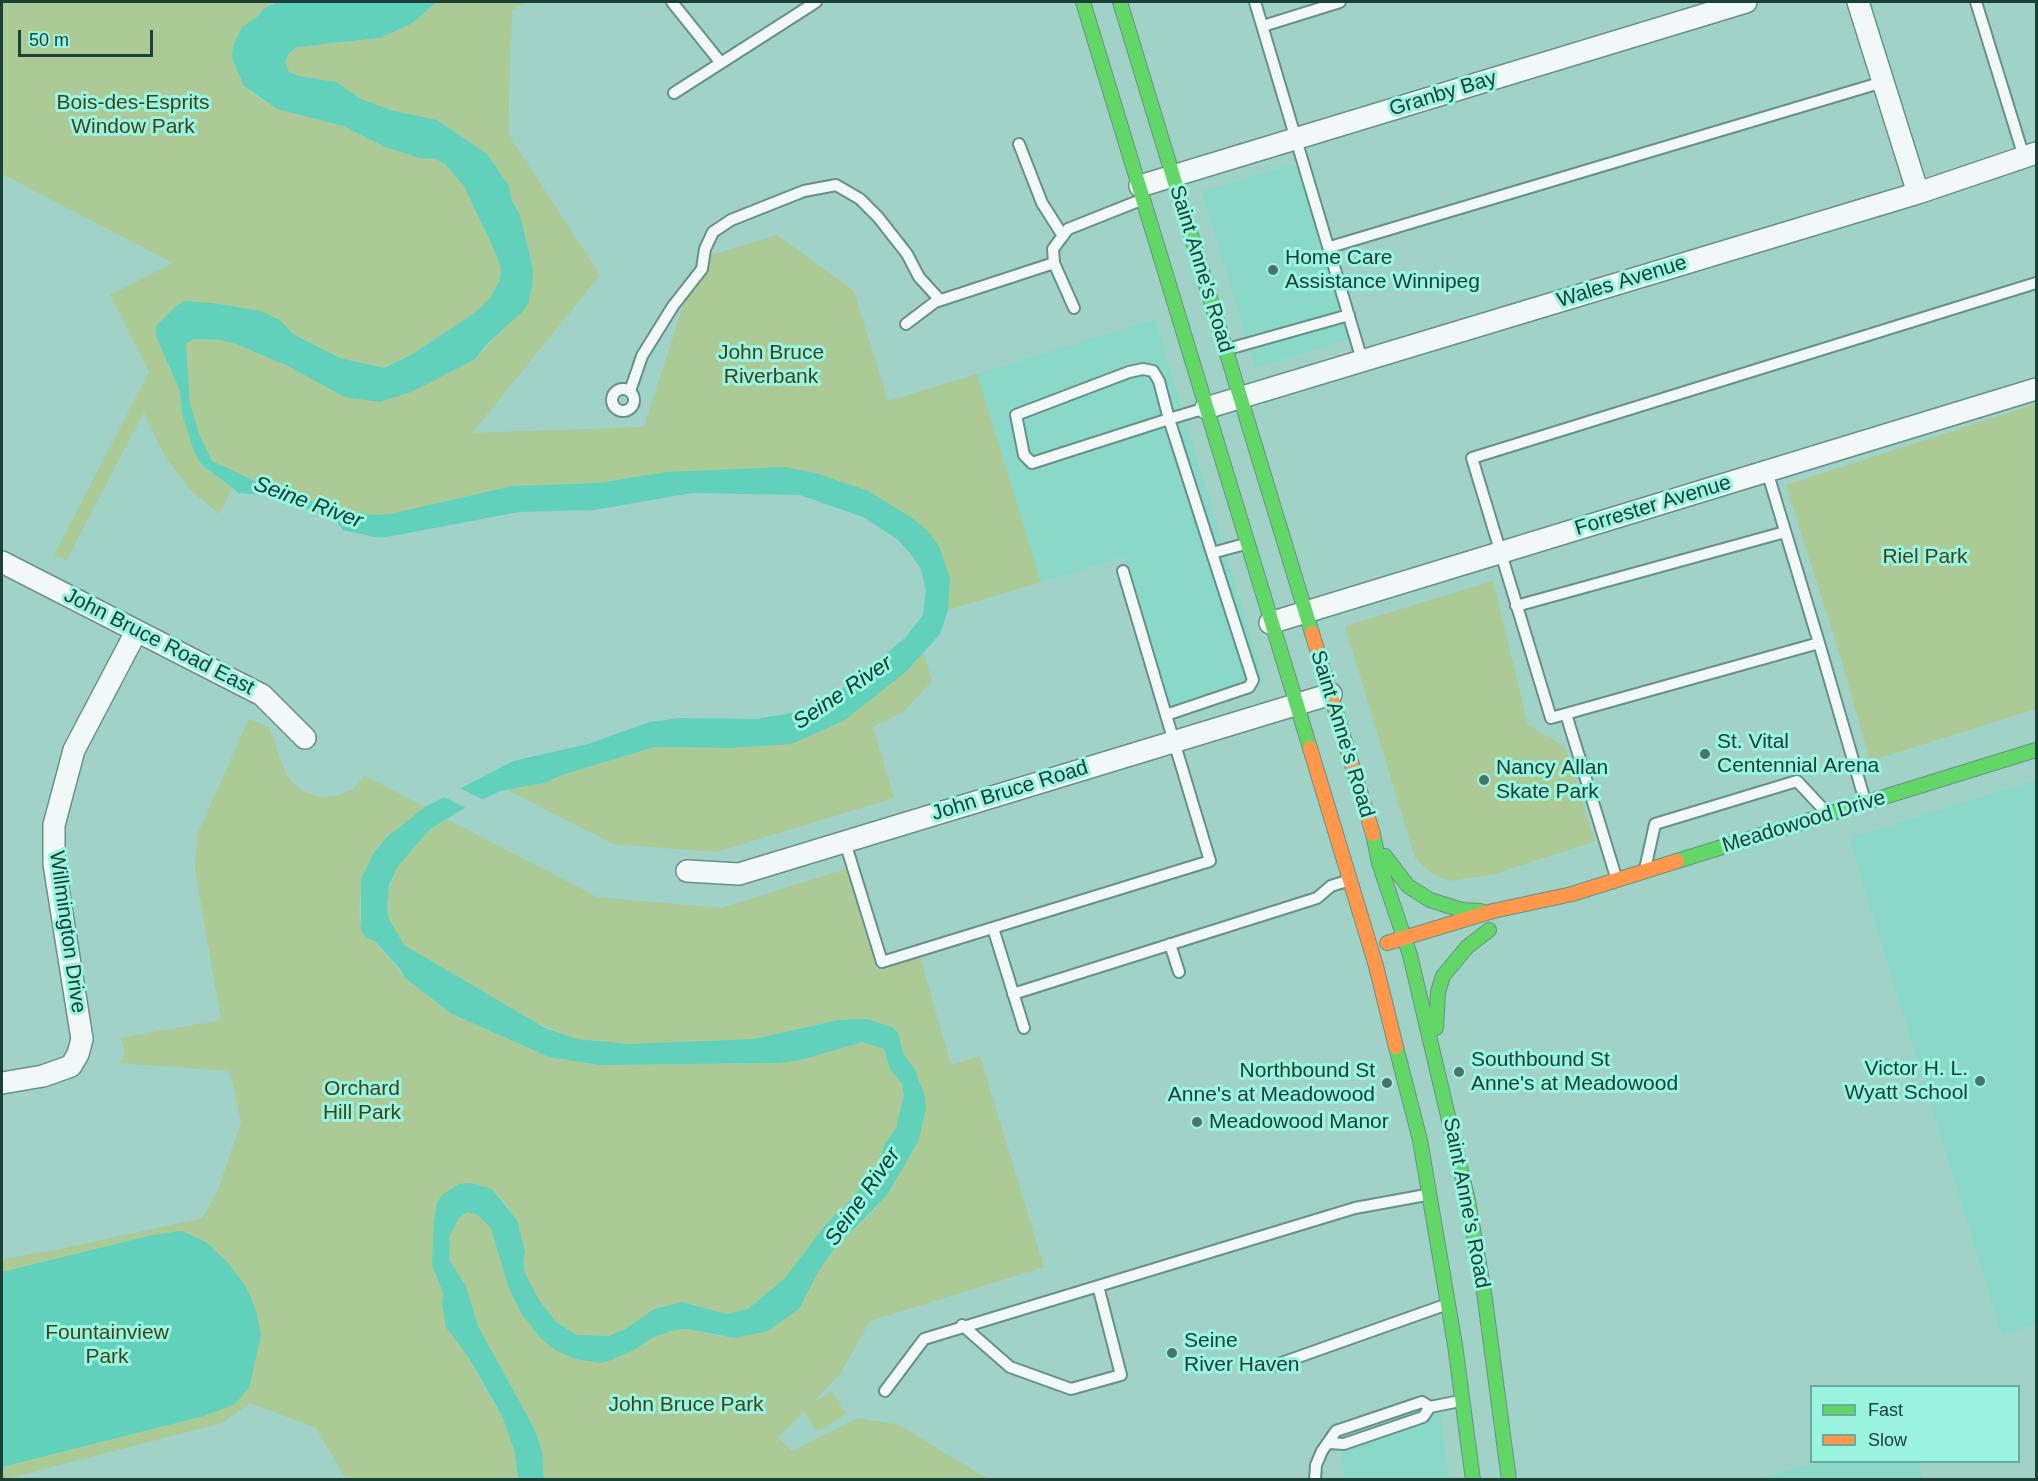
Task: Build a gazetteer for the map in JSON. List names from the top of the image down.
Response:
{
  "streets": {
    "main road": ["Saint Anne's Road", "Meadowood Drive"],
    "street": [
      "Granby Bay",
      "Wales Avenue",
      "Forrester Avenue",
      "John Bruce Road East",
      "John Bruce Road",
      "Willmington Drive"
    ]
  },
  "crossings": [
    ["Granby Bay", "Saint Anne's Road"],
    ["Saint Anne's Road", "Wales Avenue"],
    ["Saint Anne's Road", "Forrester Avenue"],
    ["Saint Anne's Road", "John Bruce Road"],
    ["Saint Anne's Road", "Meadowood Drive"],
    ["John Bruce Road East", "Willmington Drive"]
  ],
  "water": ["Seine River"],
  "parks": [
    "Bois-des-Esprits Window Park",
    "John Bruce Riverbank",
    "Riel Park",
    "Orchard Hill Park",
    "Fountainview Park",
    "John Bruce Park"
  ],
  "places": [
    "Home Care Assistance Winnipeg",
    "St. Vital Centennial Arena",
    "Nancy Allan Skate Park",
    "Southbound St Anne's at Meadowood",
    "Victor H. L. Wyatt School",
    "Northbound St Anne's at Meadowood",
    "Meadowood Manor",
    "Seine River Haven"
  ],
  "legend": ["Fast", "Slow"],
  "scale_bar": "50 m"
}
